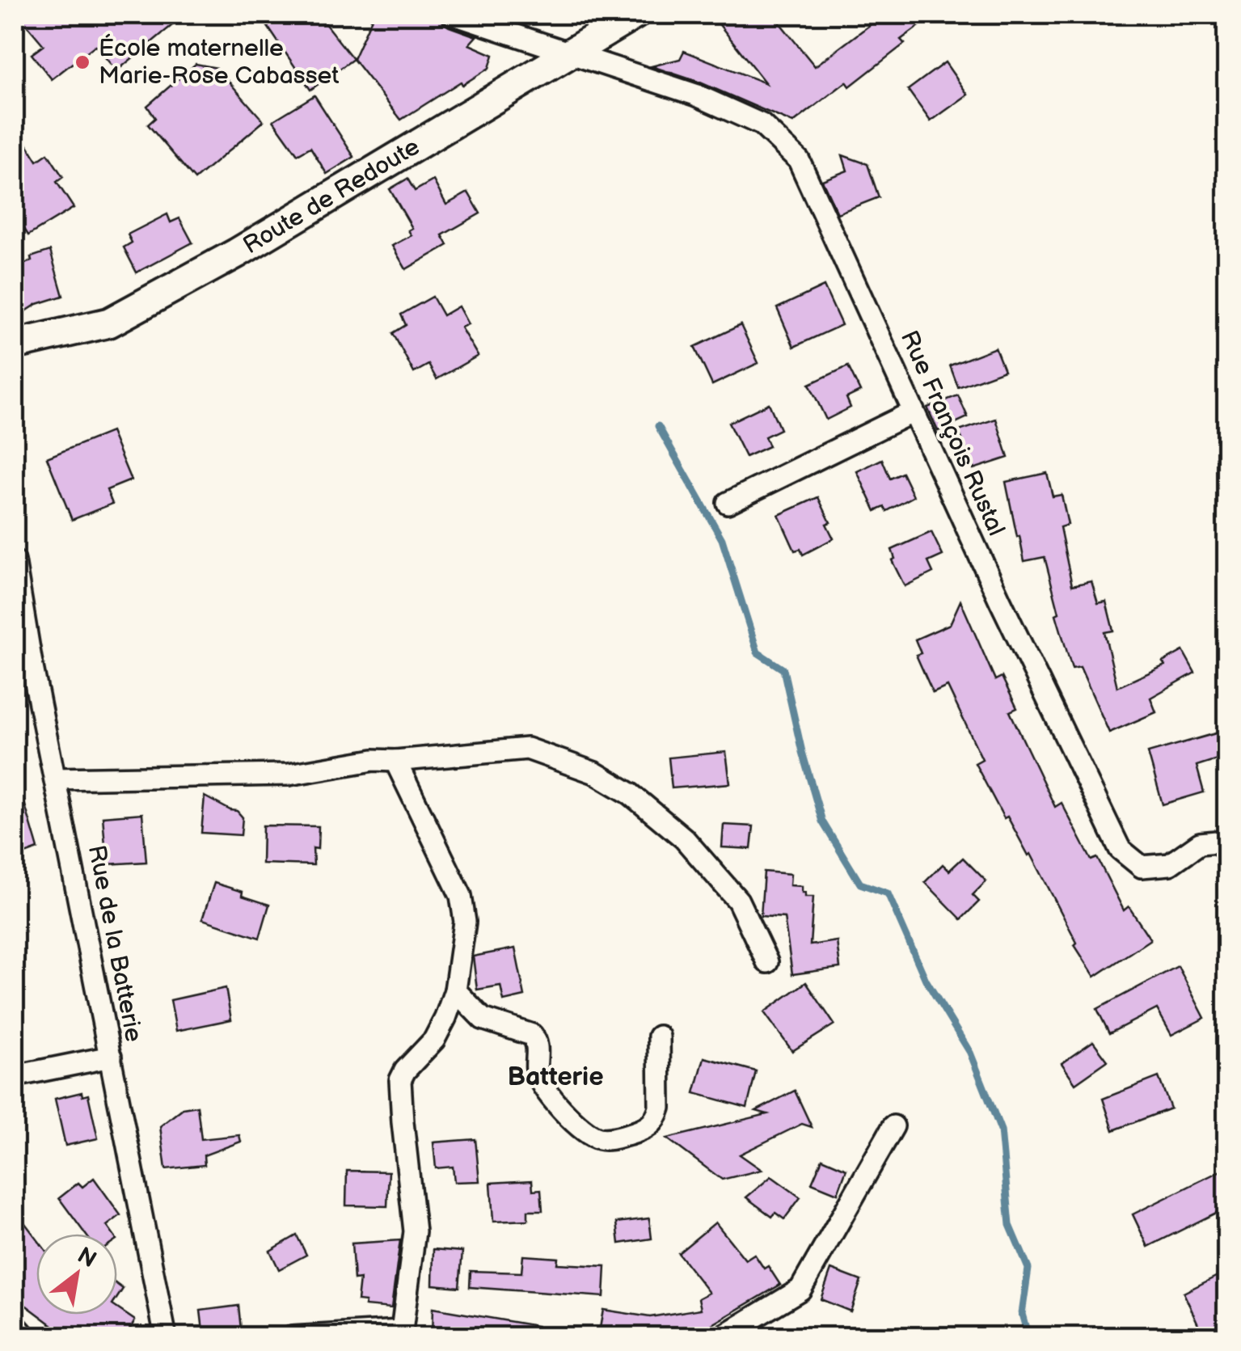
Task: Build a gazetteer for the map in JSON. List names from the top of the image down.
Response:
{
  "streets": {
    "main road": ["Route de Redoute"],
    "street": ["Rue François Rustal", "Rue de la Batterie"]
  },
  "crossings": [
    ["Route de Redoute", "Rue François Rustal"]
  ],
  "districts": ["Batterie"],
  "places": ["École maternelle Marie-Rose Cabasset"],
  "north": "top right"
}
